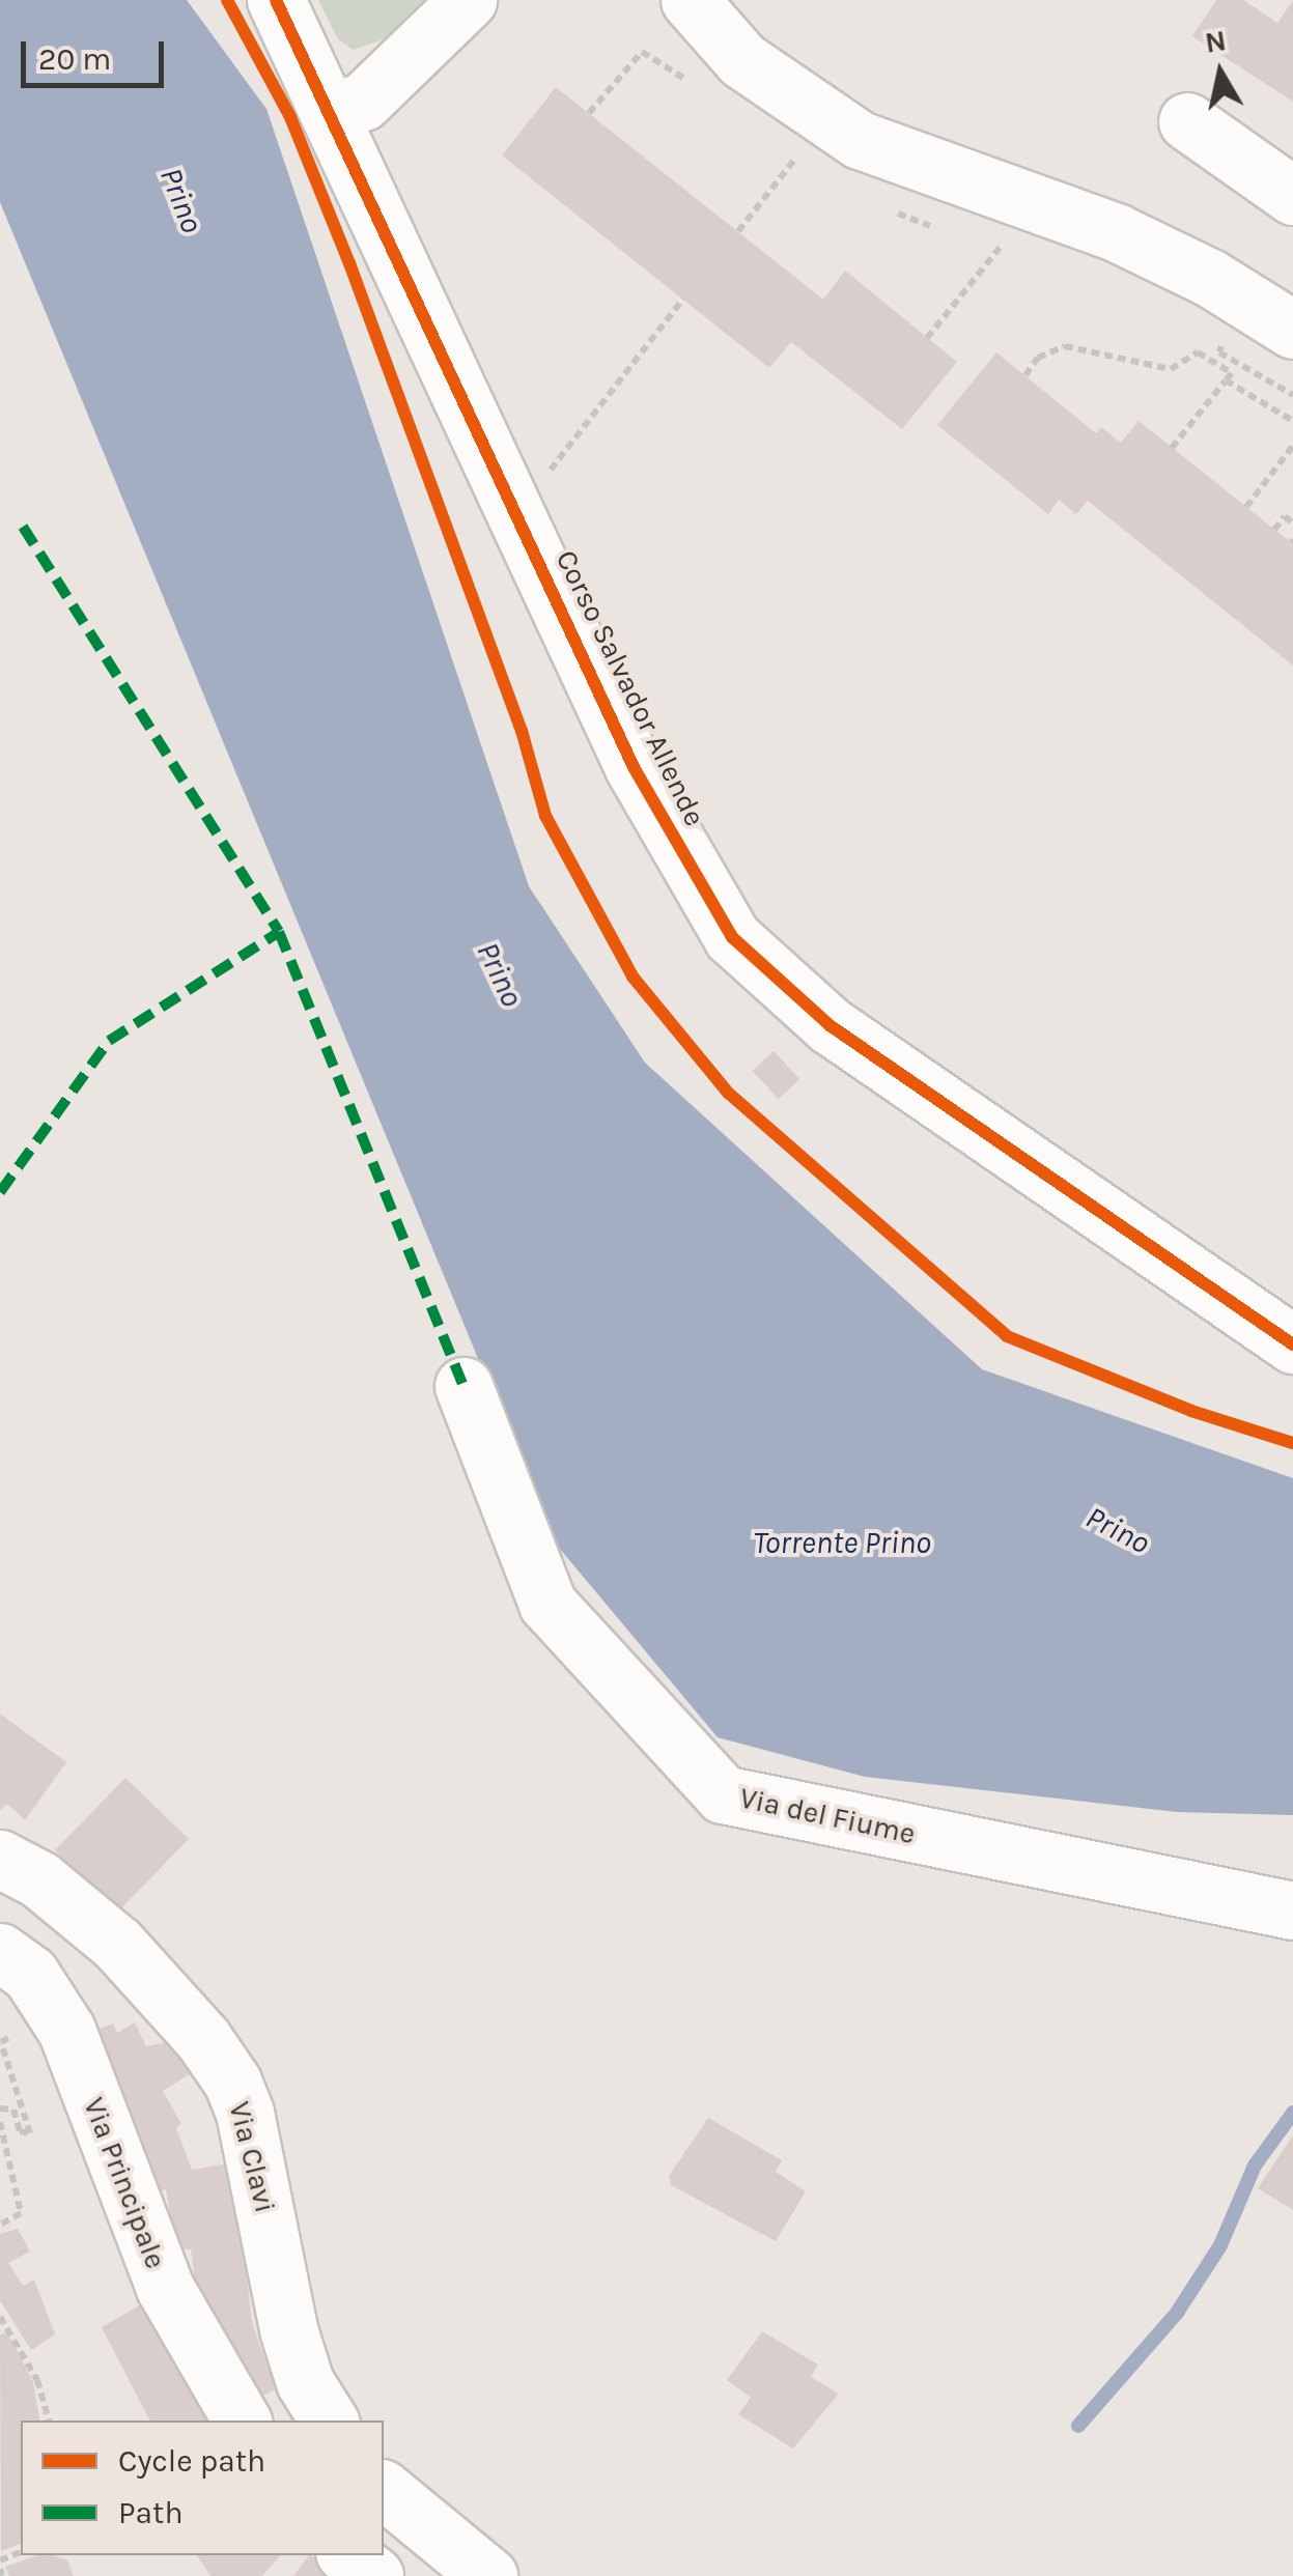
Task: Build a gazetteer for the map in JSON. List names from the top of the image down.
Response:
{
  "streets": {
    "street": [
      "Corso Salvador Allende",
      "Via del Fiume",
      "Via Clavi",
      "Via Principale"
    ]
  },
  "water": ["Prino", "Torrente Prino"],
  "legend": ["Cycle path", "Path"],
  "scale_bar": "20 m",
  "north": "top"
}
